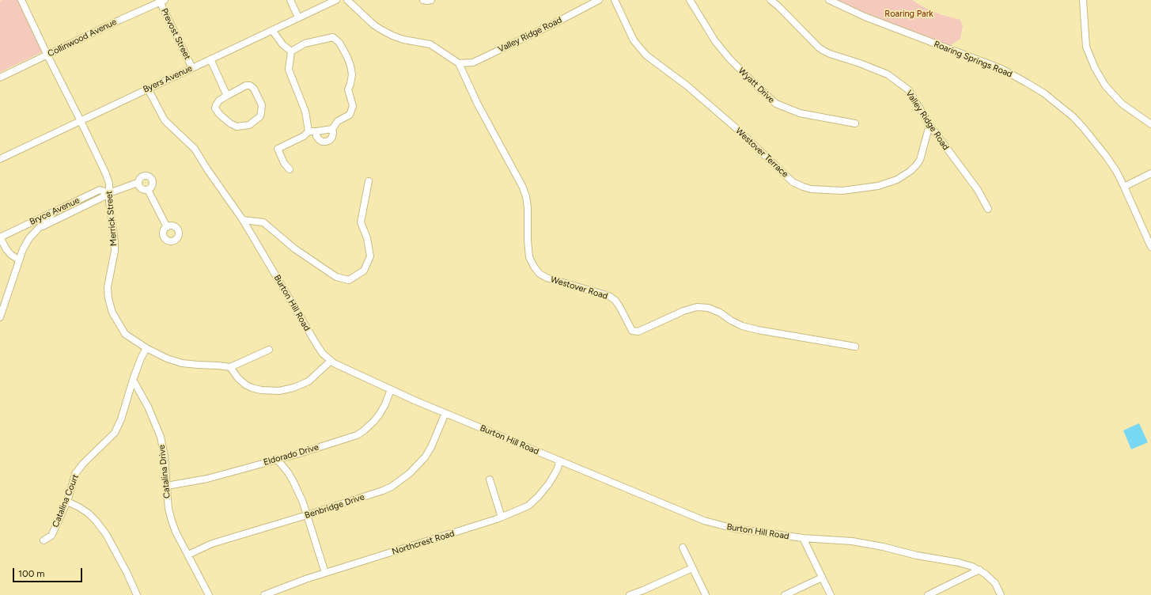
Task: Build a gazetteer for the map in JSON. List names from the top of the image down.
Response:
{
  "streets": {
    "street": [
      "Prevost Street",
      "Valley Ridge Road",
      "Collinwood Avenue",
      "Roaring Springs Road",
      "Byers Avenue",
      "Wyatt Drive",
      "Westover Terrace",
      "Bryce Avenue",
      "Merrick Street",
      "Westover Road",
      "Burton Hill Road",
      "Eldorado Drive",
      "Catalina Drive",
      "Catalina Court",
      "Benbridge Drive",
      "Northcrest Road"
    ]
  },
  "crossings": [
    ["Prevost Street", "Collinwood Avenue"],
    ["Prevost Street", "Byers Avenue"],
    ["Valley Ridge Road", "Westover Terrace"],
    ["Valley Ridge Road", "Westover Road"],
    ["Collinwood Avenue", "Merrick Street"],
    ["Byers Avenue", "Merrick Street"],
    ["Byers Avenue", "Burton Hill Road"],
    ["Bryce Avenue", "Merrick Street"],
    ["Burton Hill Road", "Eldorado Drive"],
    ["Burton Hill Road", "Benbridge Drive"],
    ["Burton Hill Road", "Northcrest Road"],
    ["Eldorado Drive", "Catalina Drive"],
    ["Catalina Drive", "Catalina Court"],
    ["Catalina Drive", "Benbridge Drive"]
  ],
  "parks": ["Roaring Park"],
  "scale_bar": "100 m"
}
